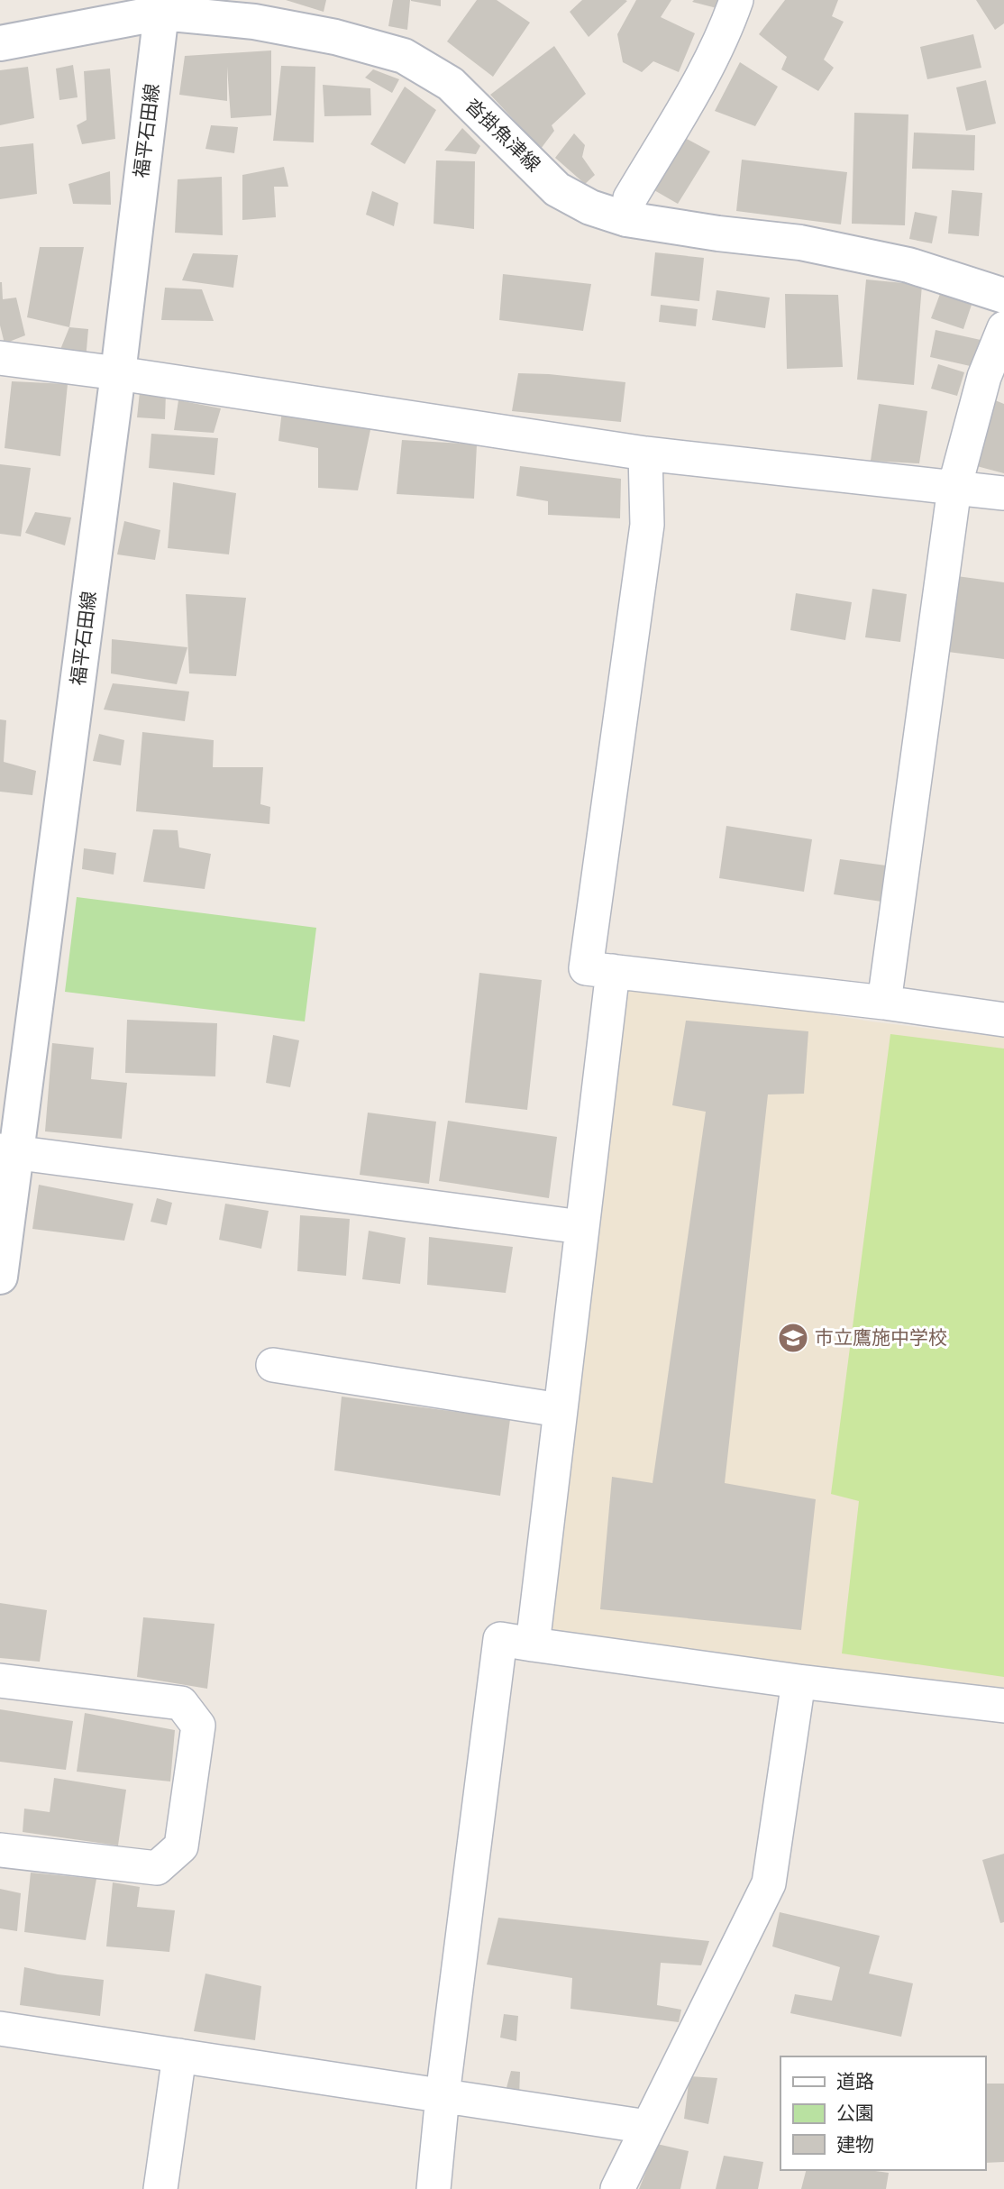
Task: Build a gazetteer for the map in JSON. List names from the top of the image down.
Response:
{
  "streets": {
    "main road": ["福平石田線", "沓掛魚津線"]
  },
  "crossings": [
    ["福平石田線", "沓掛魚津線"]
  ],
  "places": {
    "school or university": ["市立鷹施中学校"]
  },
  "legend": ["道路", "公園", "建物"]
}
